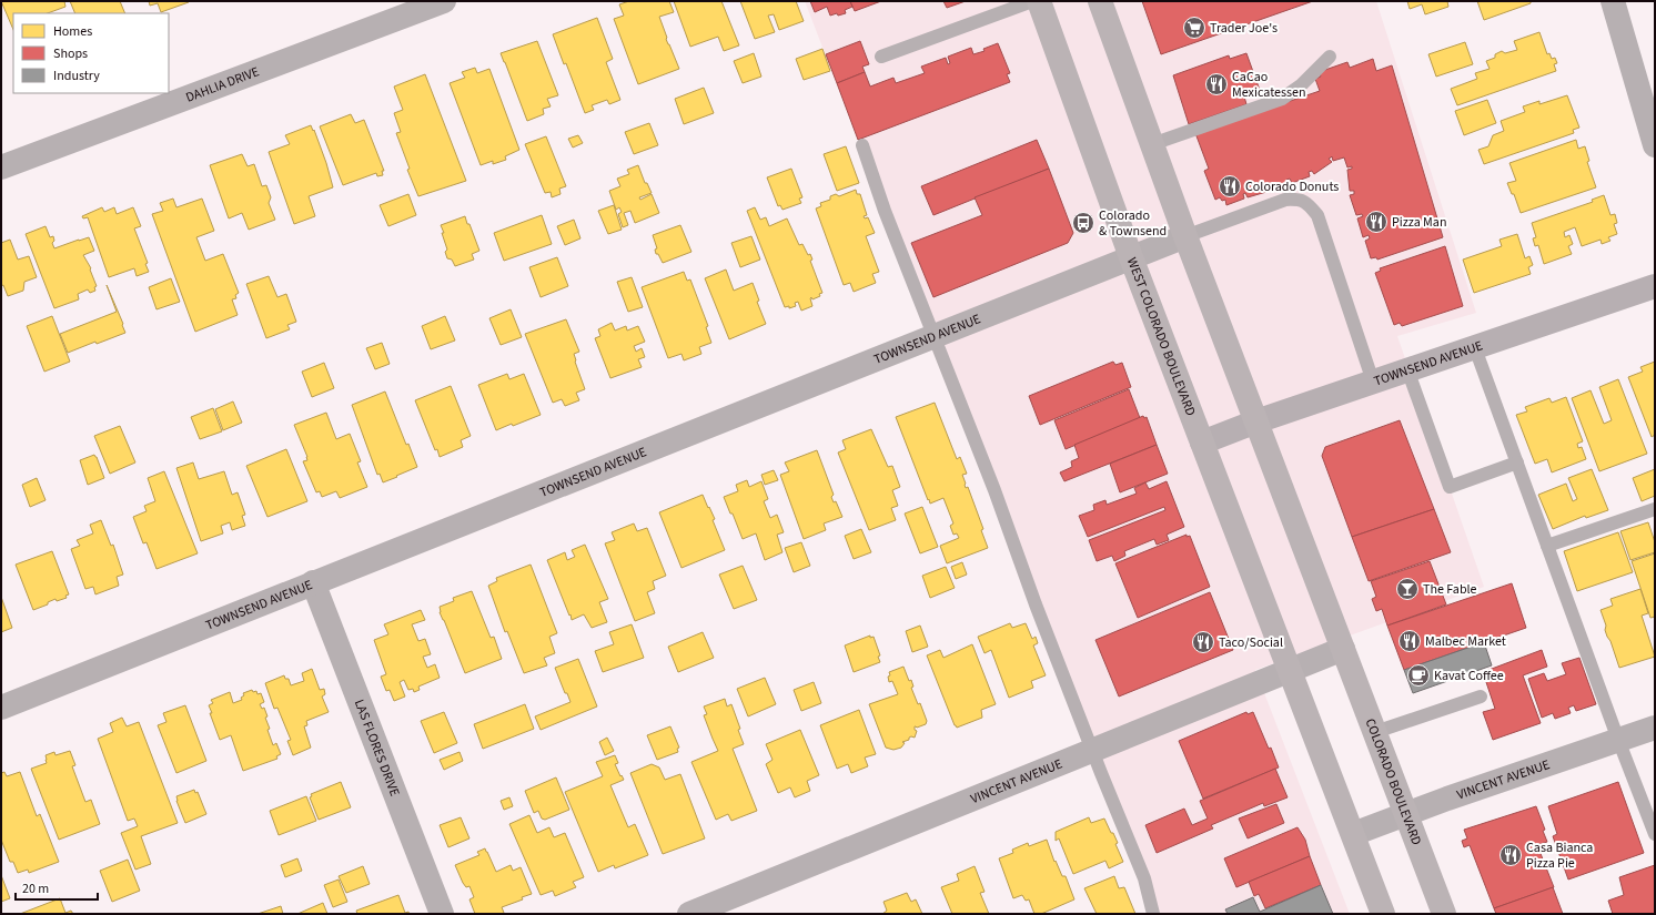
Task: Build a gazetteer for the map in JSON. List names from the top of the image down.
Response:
{
  "streets": {
    "main road": ["WEST COLORADO BOULEVARD", "COLORADO BOULEVARD"],
    "street": [
      "DAHLIA DRIVE",
      "TOWNSEND AVENUE",
      "LAS FLORES DRIVE",
      "VINCENT AVENUE"
    ]
  },
  "crossings": [
    ["WEST COLORADO BOULEVARD", "TOWNSEND AVENUE"],
    ["WEST COLORADO BOULEVARD", "VINCENT AVENUE"],
    ["TOWNSEND AVENUE", "LAS FLORES DRIVE"],
    ["VINCENT AVENUE", "COLORADO BOULEVARD"]
  ],
  "places": {
    "supermarket": ["Trader Joe's"],
    "restaurant": [
      "CaCao Mexicatessen",
      "Colorado Donuts",
      "Pizza Man",
      "Malbec Market",
      "Taco/Social",
      "Casa Bianca Pizza Pie"
    ],
    "bus stop": ["Colorado & Townsend"],
    "bar": ["The Fable"],
    "cafe": ["Kavat Coffee"]
  },
  "legend": ["Homes", "Shops", "Industry"],
  "scale_bar": "20 m"
}
